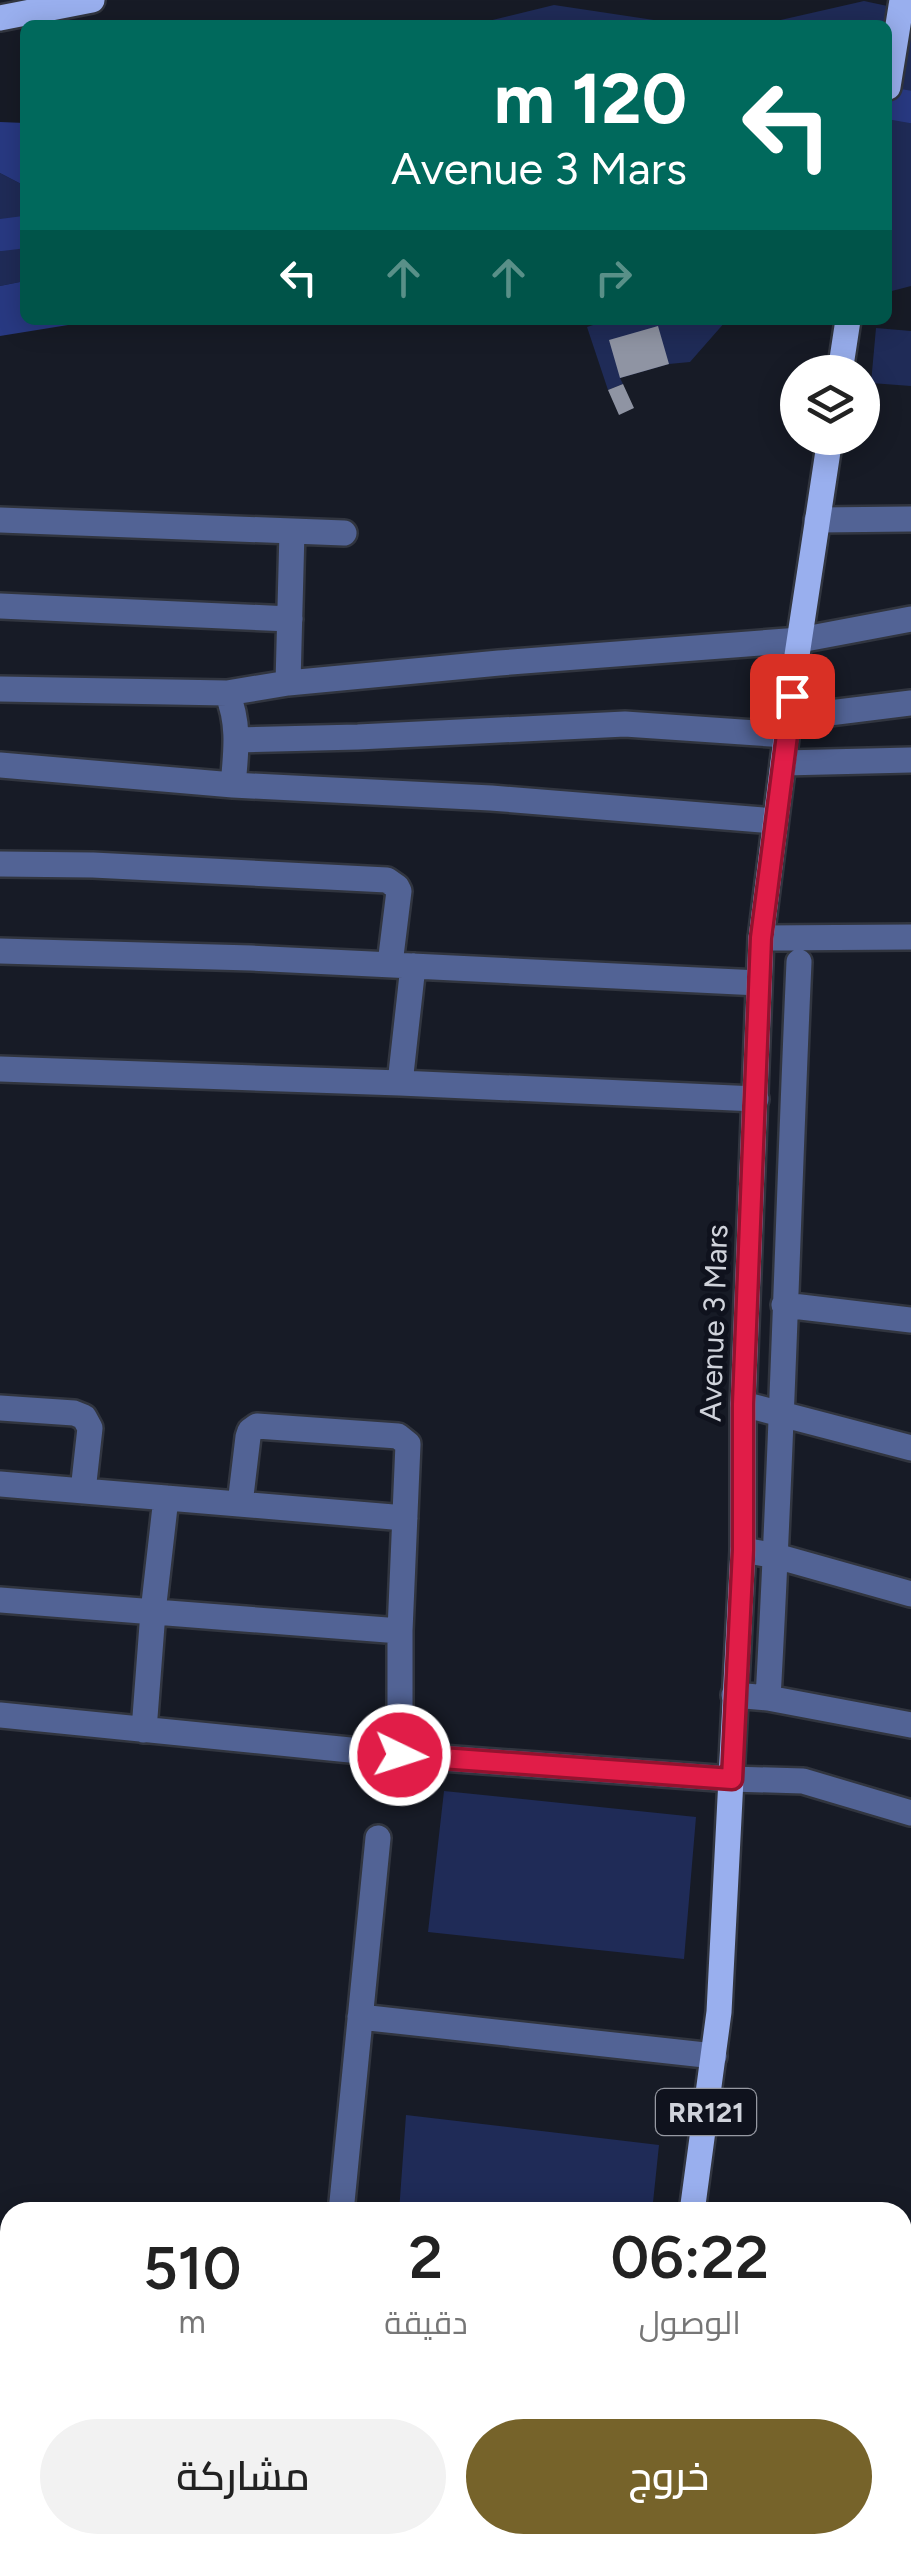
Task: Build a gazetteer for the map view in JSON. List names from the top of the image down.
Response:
{
  "streets": {
    "main road": ["Avenue 3 Mars", "RR121"]
  },
  "page": {
    "turn": ["120 m", "Avenue 3 Mars"],
    "eta": [
      "06:22",
      "الوصول",
      "2",
      "دقيقة",
      "510",
      "m"
    ],
    "buttons": ["خروج", "مشاركة"]
  }
}
